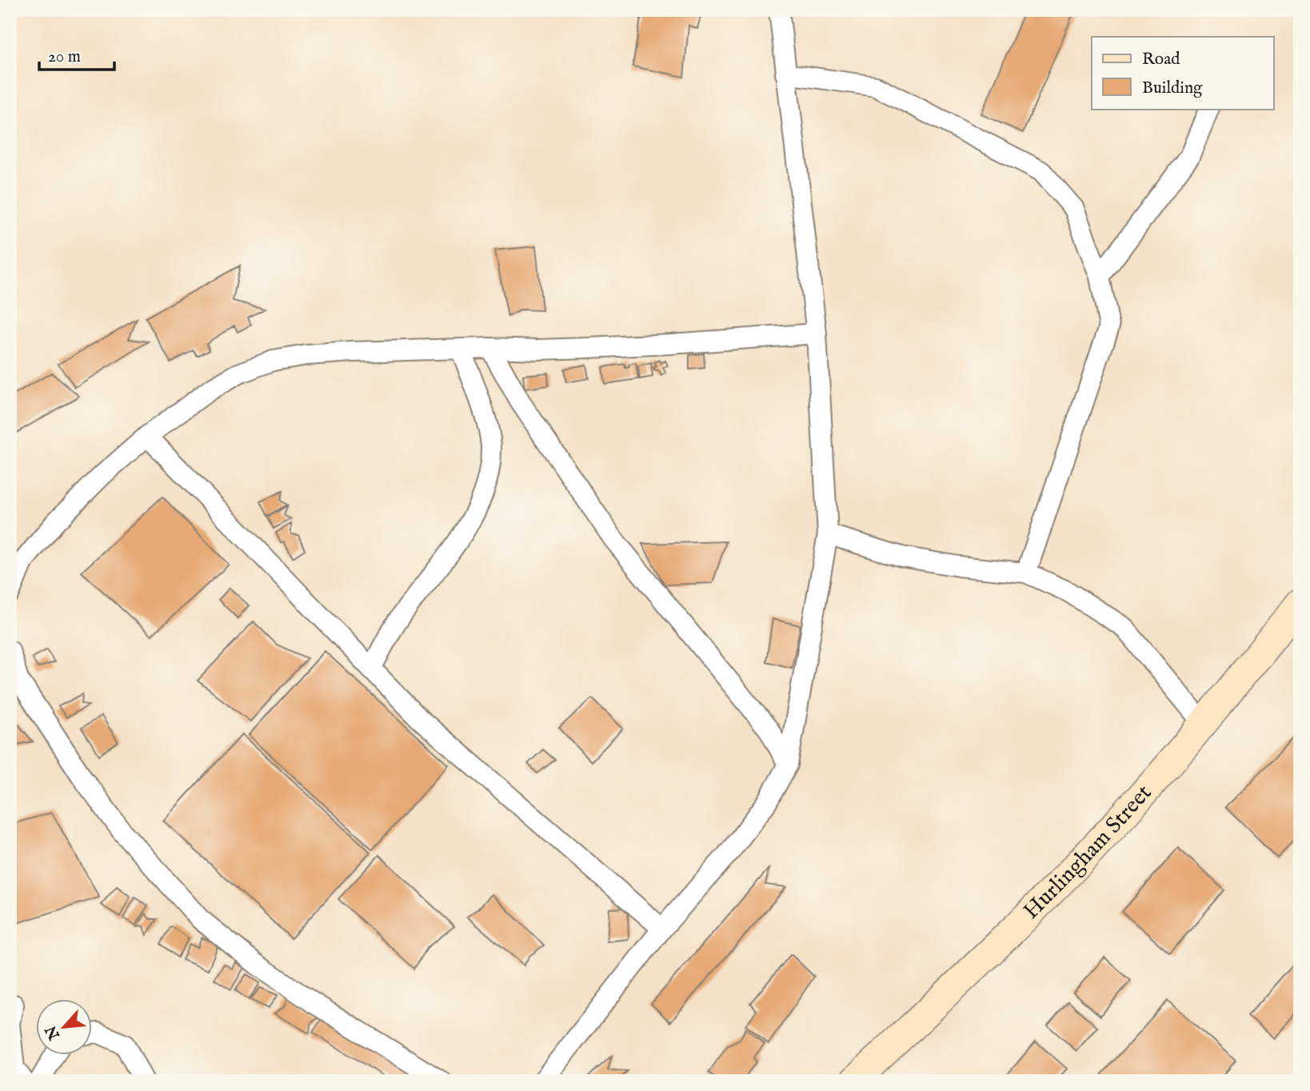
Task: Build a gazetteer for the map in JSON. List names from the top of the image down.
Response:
{
  "streets": {
    "street": ["Hurlingham Street"]
  },
  "legend": ["Road", "Building"],
  "scale_bar": "20 m",
  "north": "bottom left"
}
